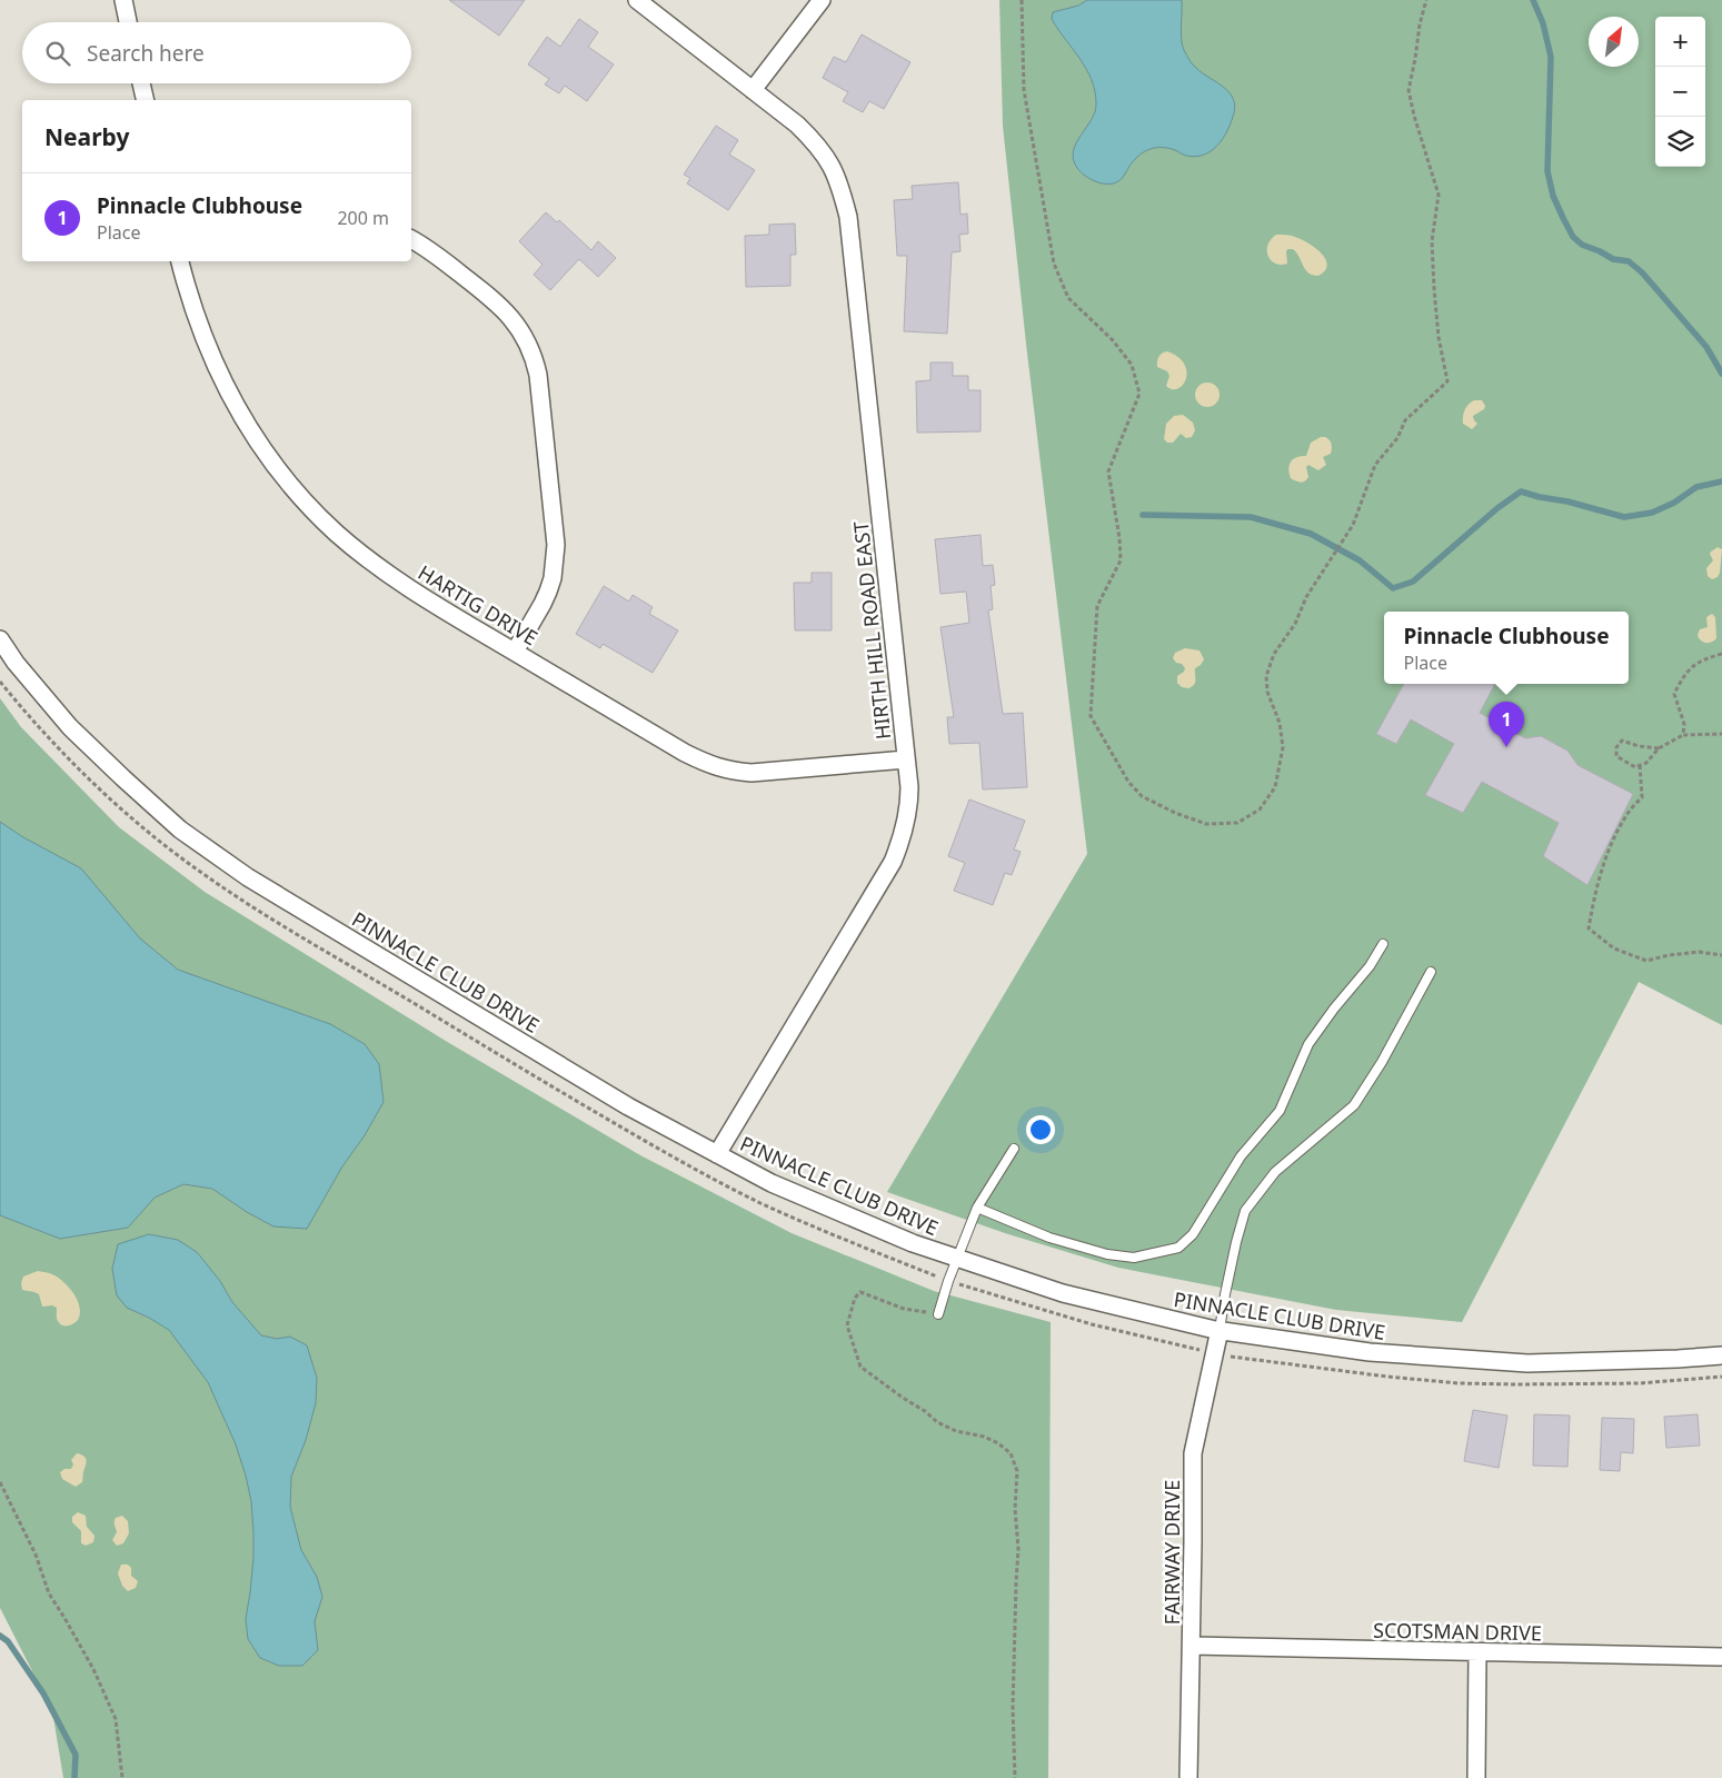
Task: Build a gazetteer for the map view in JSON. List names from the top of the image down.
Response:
{
  "streets": {
    "street": [
      "HARTIG DRIVE",
      "HIRTH HILL ROAD EAST",
      "PINNACLE CLUB DRIVE",
      "FAIRWAY DRIVE",
      "SCOTSMAN DRIVE"
    ]
  },
  "crossings": [
    ["HARTIG DRIVE", "HIRTH HILL ROAD EAST"],
    ["HIRTH HILL ROAD EAST", "PINNACLE CLUB DRIVE"],
    ["PINNACLE CLUB DRIVE", "FAIRWAY DRIVE"],
    ["FAIRWAY DRIVE", "SCOTSMAN DRIVE"]
  ],
  "north": "top right",
  "page": {
    "map_buttons": ["+", "−"],
    "search": "Search here",
    "heading": "Nearby",
    "list": [
      {
        "mark": "1",
        "name": "Pinnacle Clubhouse",
        "note": "Place",
        "value": "200 m"
      }
    ],
    "popup": ["Pinnacle Clubhouse", "Place"],
    "pins": "1"
  }
}
